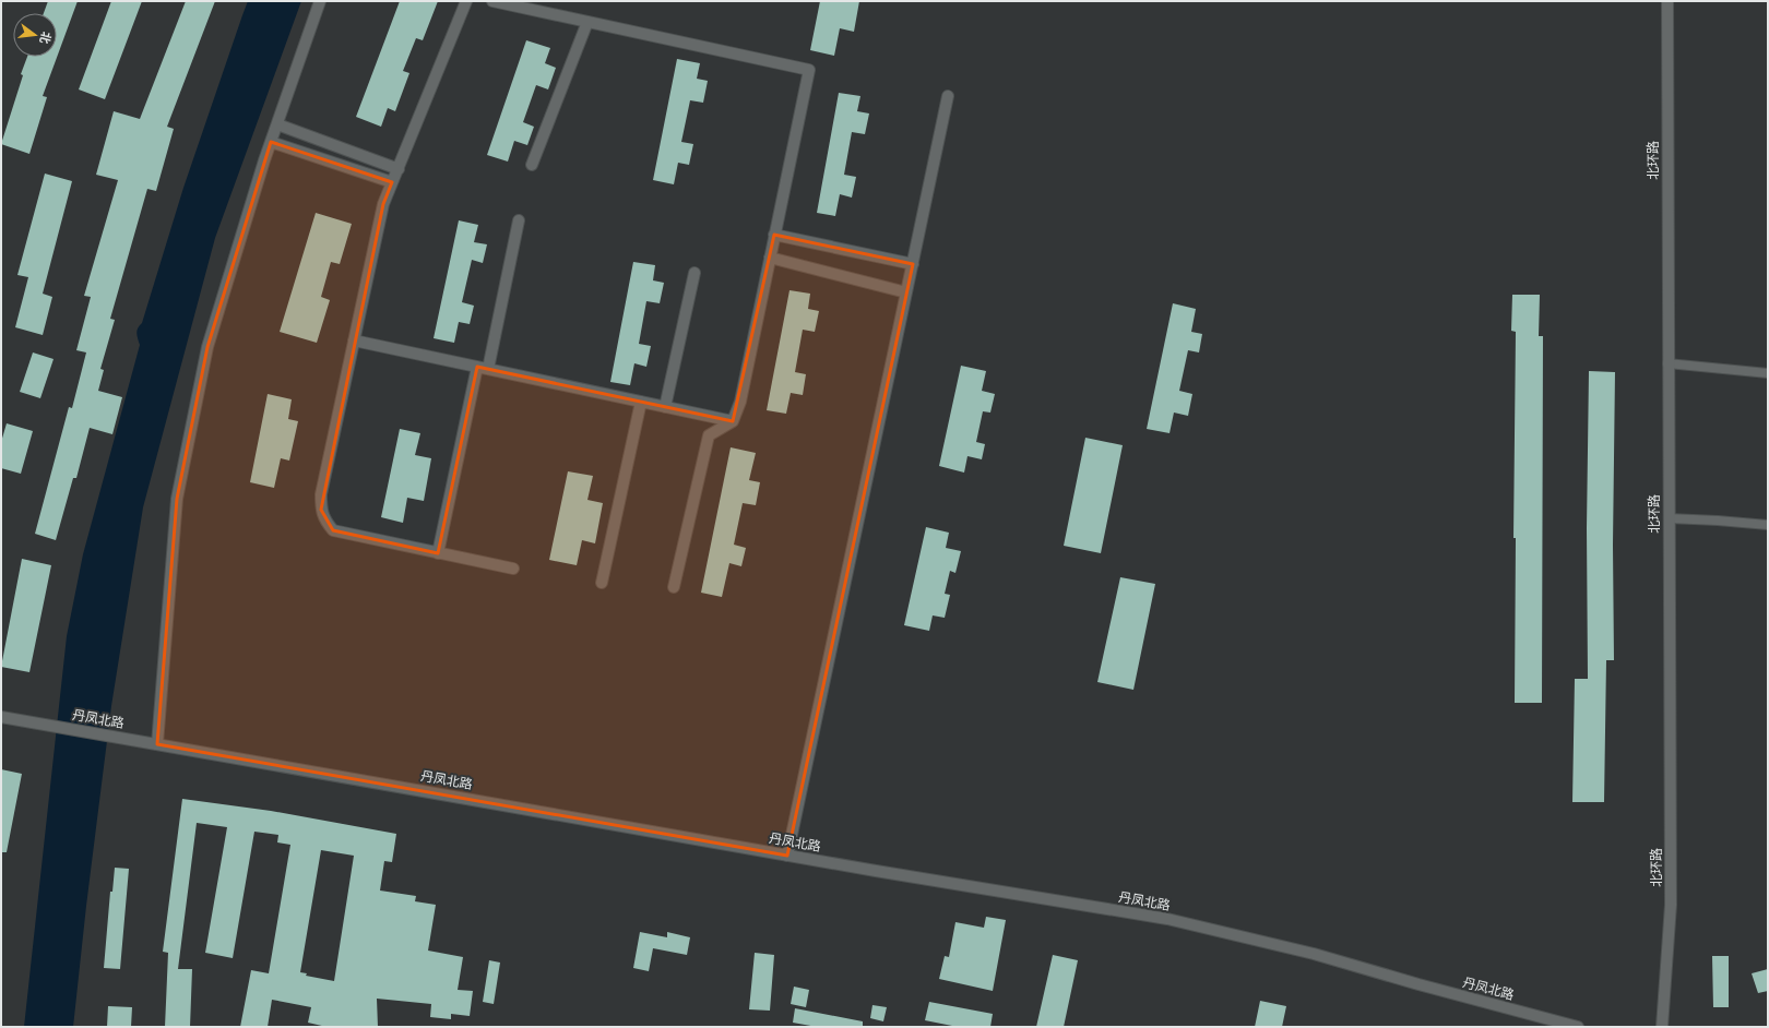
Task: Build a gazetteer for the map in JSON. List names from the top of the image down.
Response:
{
  "streets": {
    "street": ["北环路", "丹凤北路"]
  },
  "north": "right"
}
